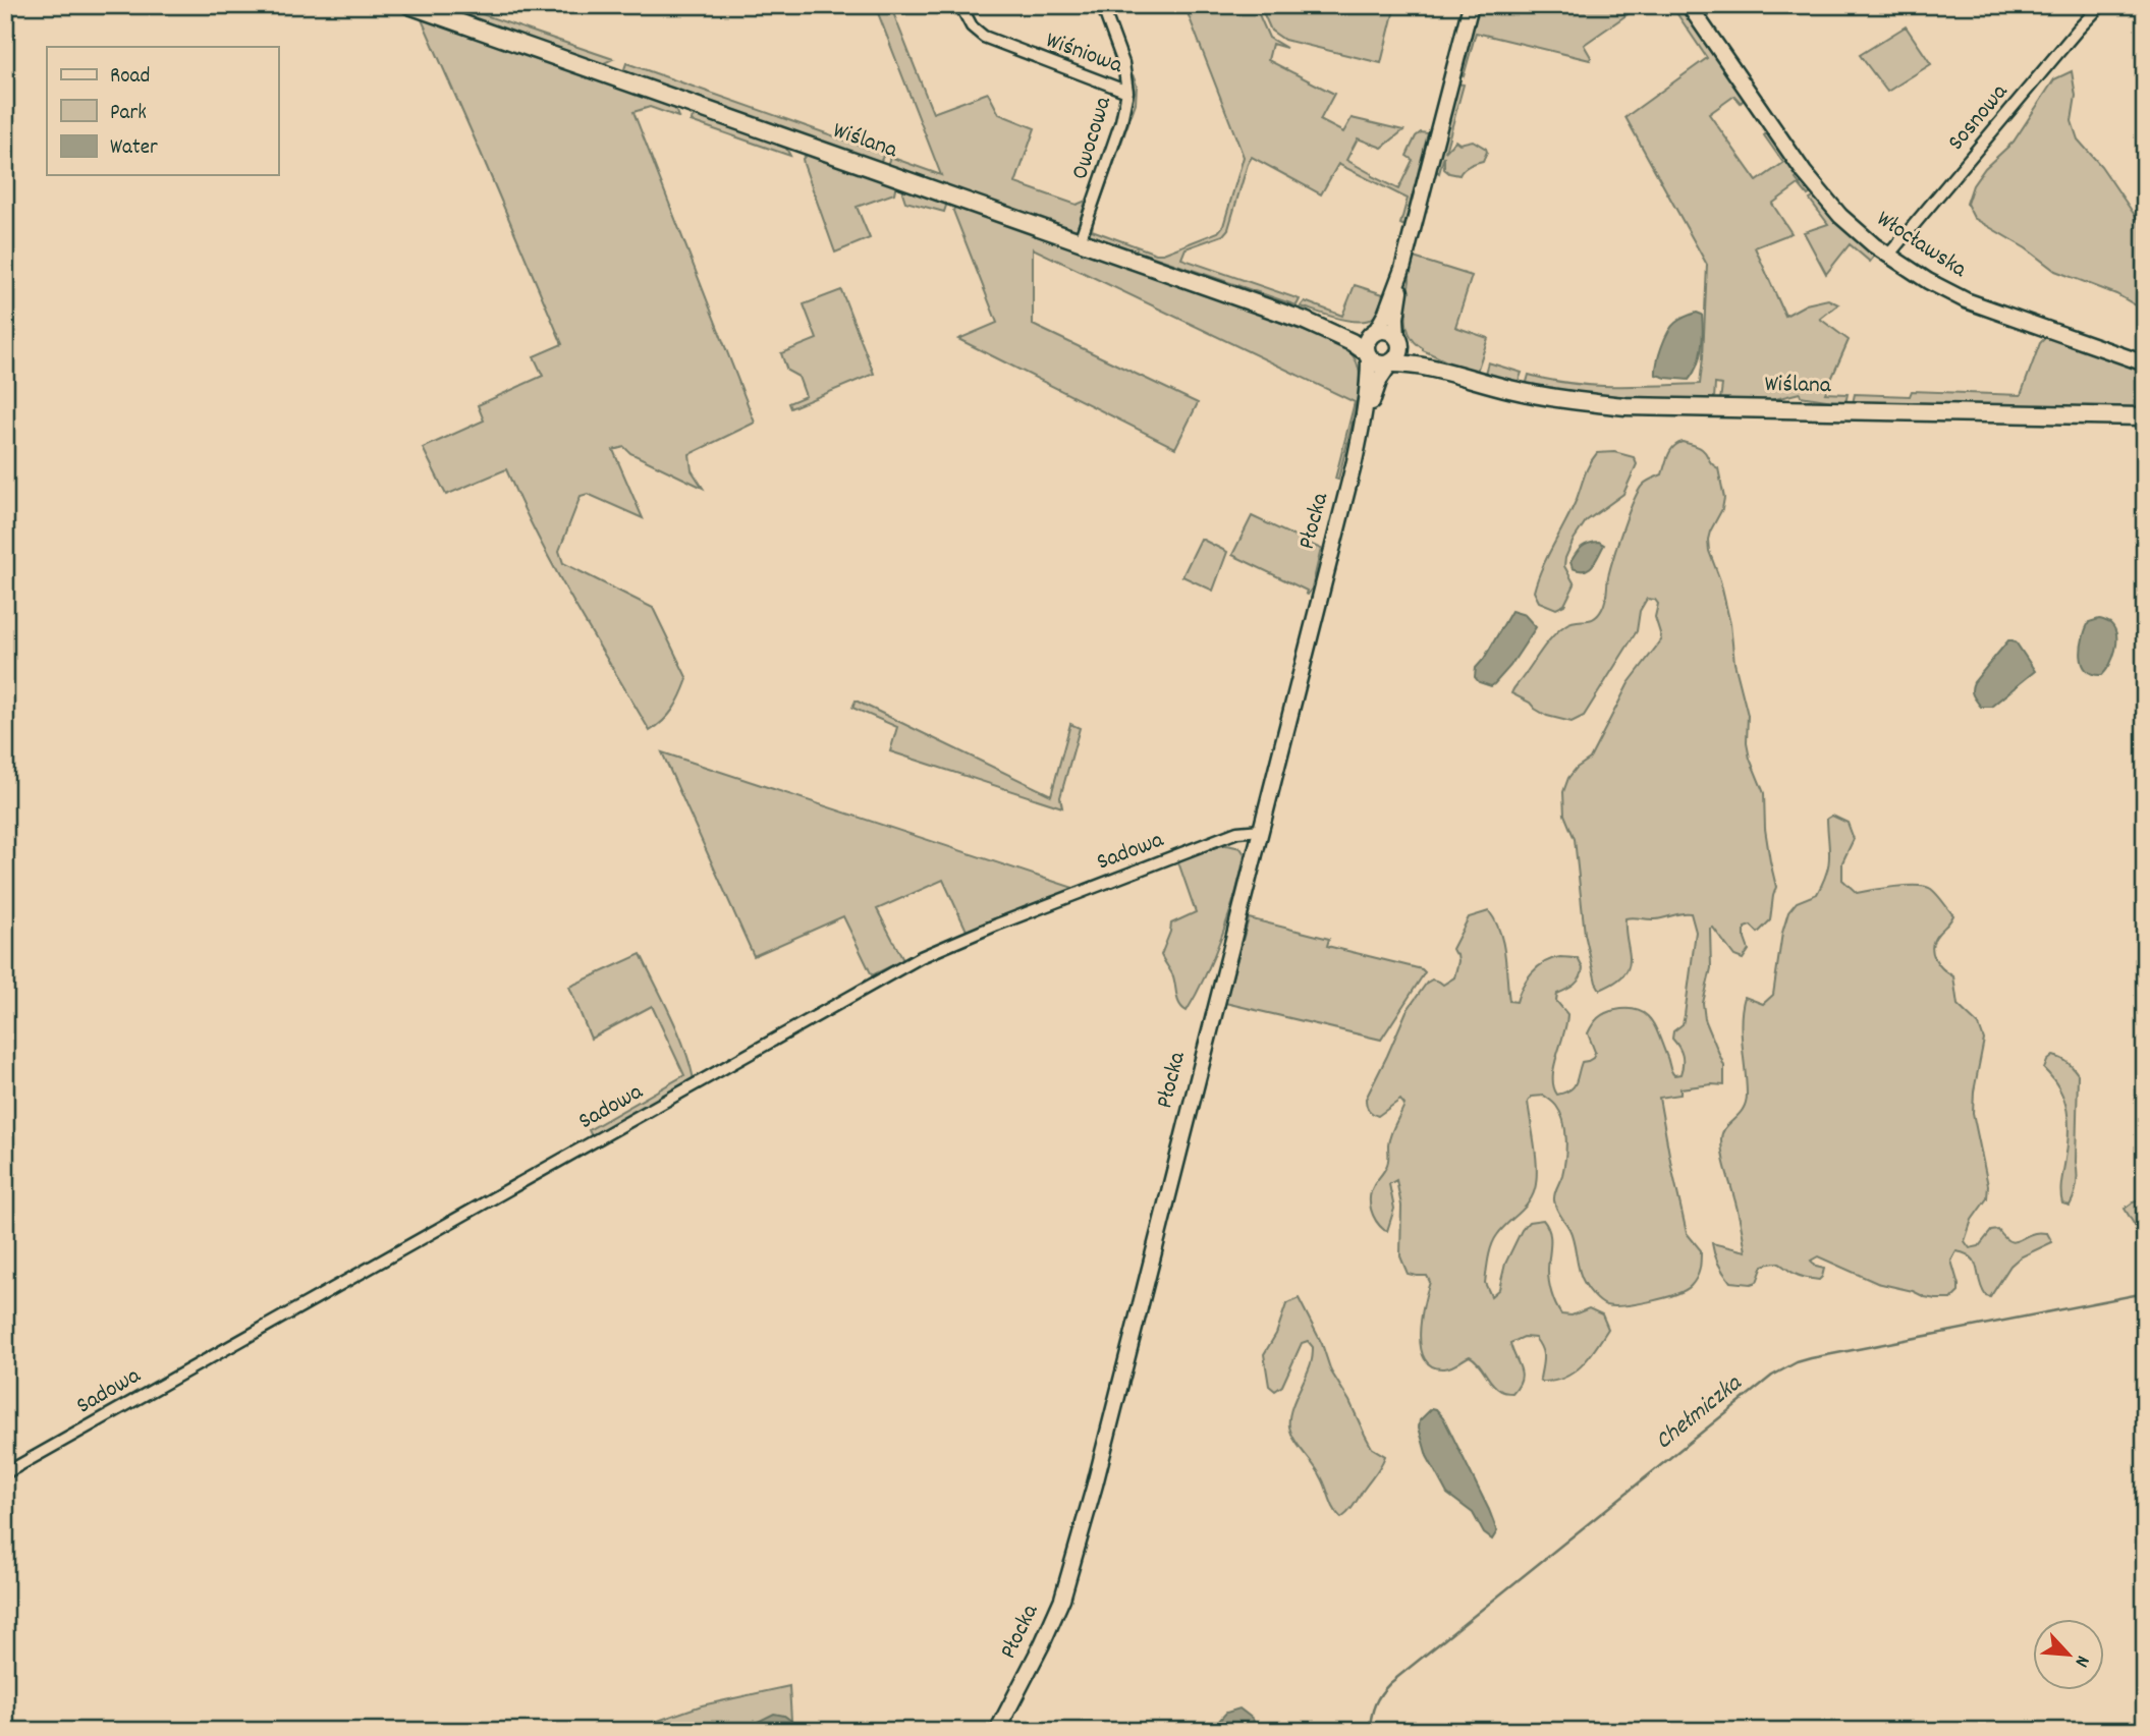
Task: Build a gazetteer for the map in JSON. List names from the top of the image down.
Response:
{
  "streets": {
    "main road": ["Wiślana", "Włocławska", "Płocka"],
    "street": [
      "Wiśniowa",
      "Sosnowa",
      "Owocowa",
      "Sadowa"
    ]
  },
  "crossings": [
    ["Wiśniowa", "Owocowa"],
    ["Sosnowa", "Włocławska"],
    ["Owocowa", "Wiślana"],
    ["Wiślana", "Płocka"],
    ["Płocka", "Sadowa"]
  ],
  "water": ["Chełmiczka"],
  "legend": ["Road", "Park", "Water"],
  "north": "bottom right"
}
